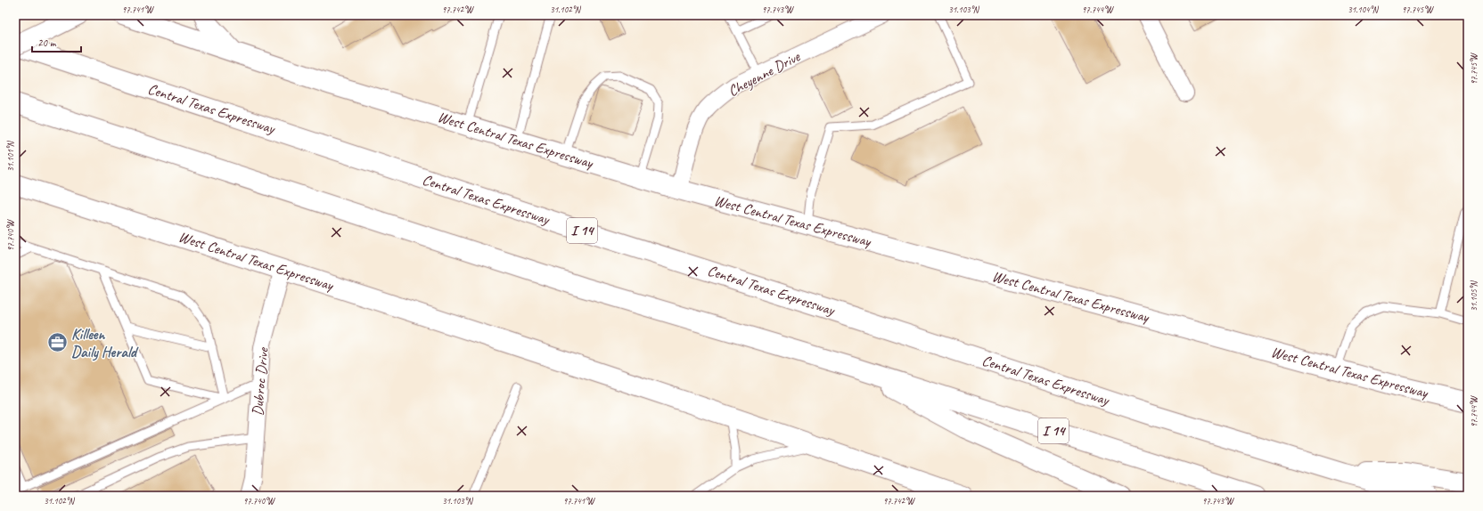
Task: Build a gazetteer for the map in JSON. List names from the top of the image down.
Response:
{
  "streets": {
    "main road": ["Central Texas Expressway", "West Central Texas Expressway", "I 14"],
    "street": ["Cheyenne Drive", "Dubroc Drive"]
  },
  "crossings": [
    ["Cheyenne Drive", "West Central Texas Expressway"],
    ["West Central Texas Expressway", "Dubroc Drive"]
  ],
  "places": {
    "office": ["Killeen Daily Herald"]
  },
  "scale_bar": "20 m",
  "coordinates": [
    "97.741°W",
    "97.742°W",
    "31.102°N",
    "97.743°W",
    "31.103°N",
    "97.744°W",
    "31.104°N",
    "97.745°W",
    "31.101°N",
    "97.740°W",
    "31.105°N"
  ]
}
